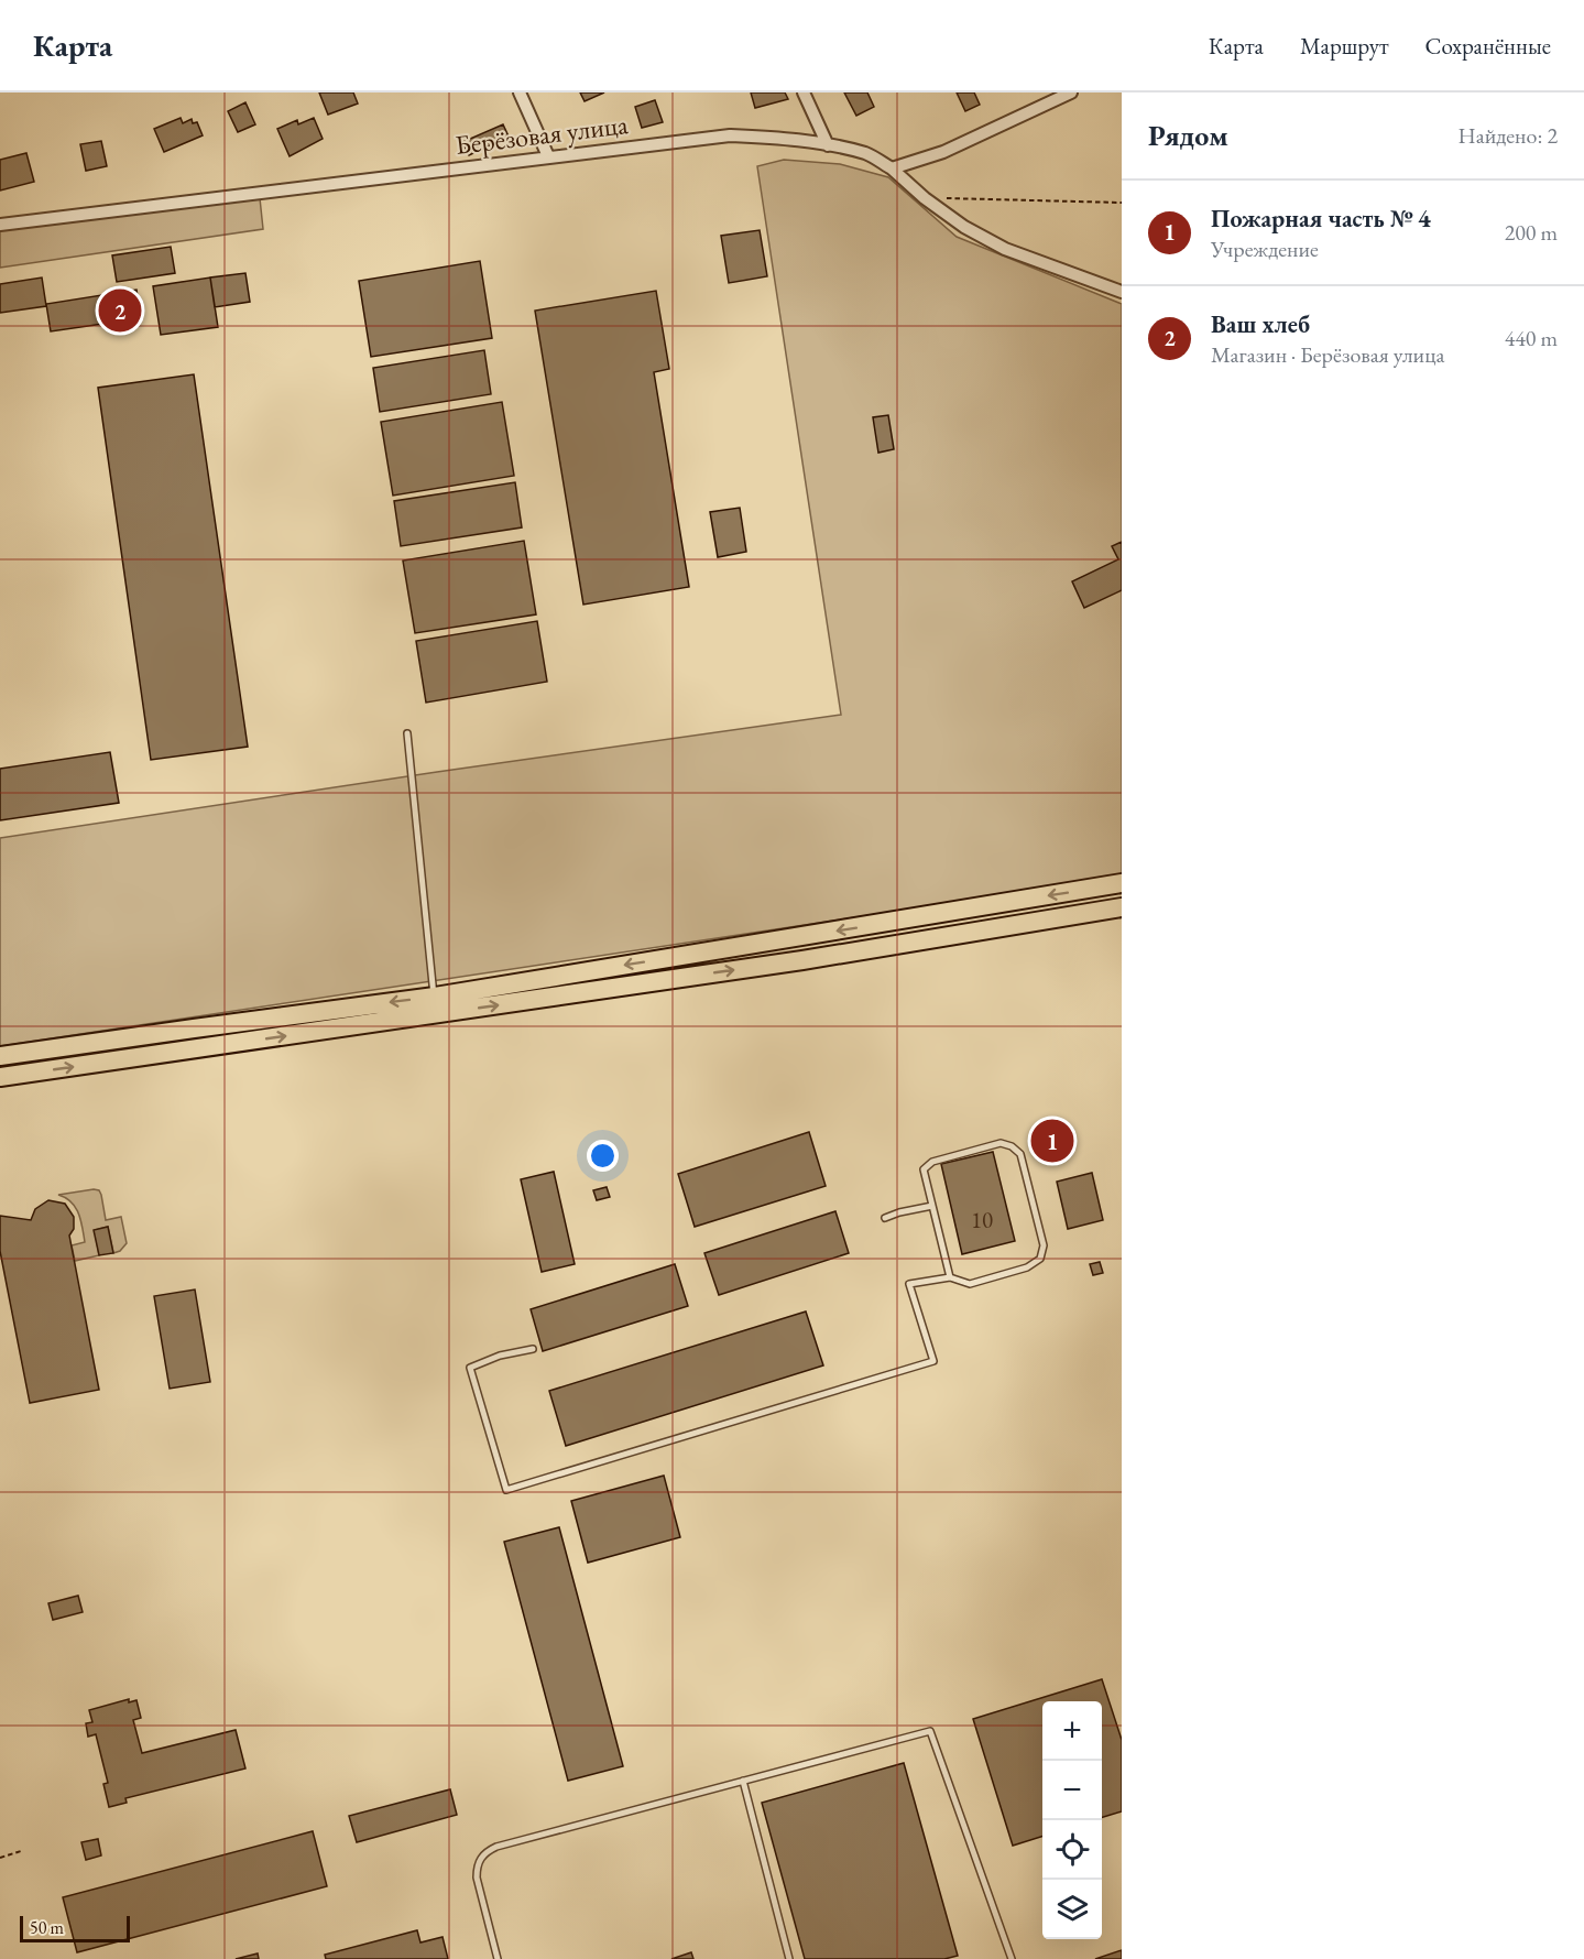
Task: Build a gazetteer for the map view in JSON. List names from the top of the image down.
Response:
{
  "streets": {
    "street": ["Берёзовая улица"]
  },
  "house_numbers": ["10"],
  "scale_bar": "50 m",
  "page": {
    "header": "Карта",
    "nav": ["Карта", "Маршрут", "Сохранённые"],
    "heading": ["Рядом", "Найдено: 2"],
    "list": [
      {
        "mark": "1",
        "name": "Пожарная часть № 4",
        "note": "Учреждение",
        "value": "200 m"
      },
      {
        "mark": "2",
        "name": "Ваш хлеб",
        "note": "Магазин · Берёзовая улица",
        "value": "440 m"
      }
    ],
    "pins": ["2", "1"],
    "map_buttons": ["+", "−"],
    "scale": "50 m"
  }
}
